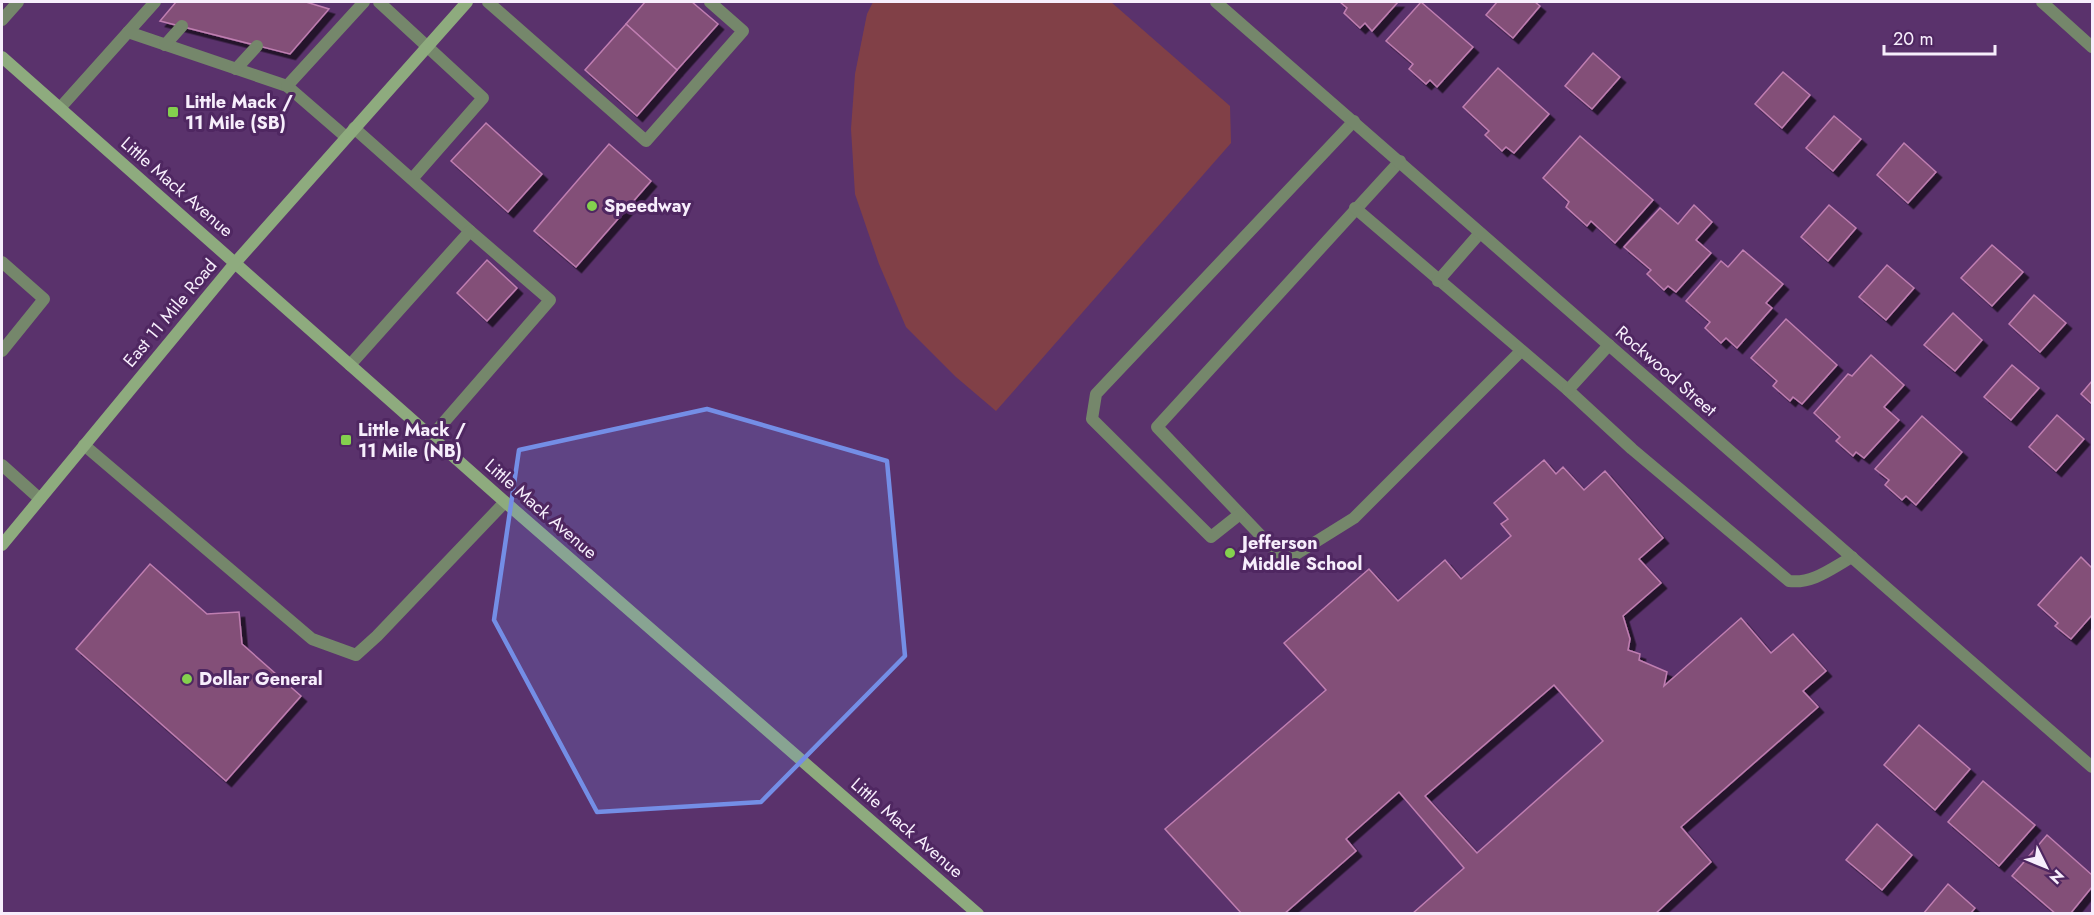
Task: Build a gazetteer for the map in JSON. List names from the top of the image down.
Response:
{
  "streets": {
    "main road": ["Little Mack Avenue", "East 11 Mile Road"],
    "street": ["Rockwood Street"]
  },
  "crossings": [
    ["Little Mack Avenue", "East 11 Mile Road"]
  ],
  "places": {
    "transit": ["Little Mack / 11 Mile (SB)", "Little Mack / 11 Mile (NB)"],
    "other": ["Speedway", "Jefferson Middle School", "Dollar General"]
  },
  "scale_bar": "20 m",
  "north": "bottom right"
}
